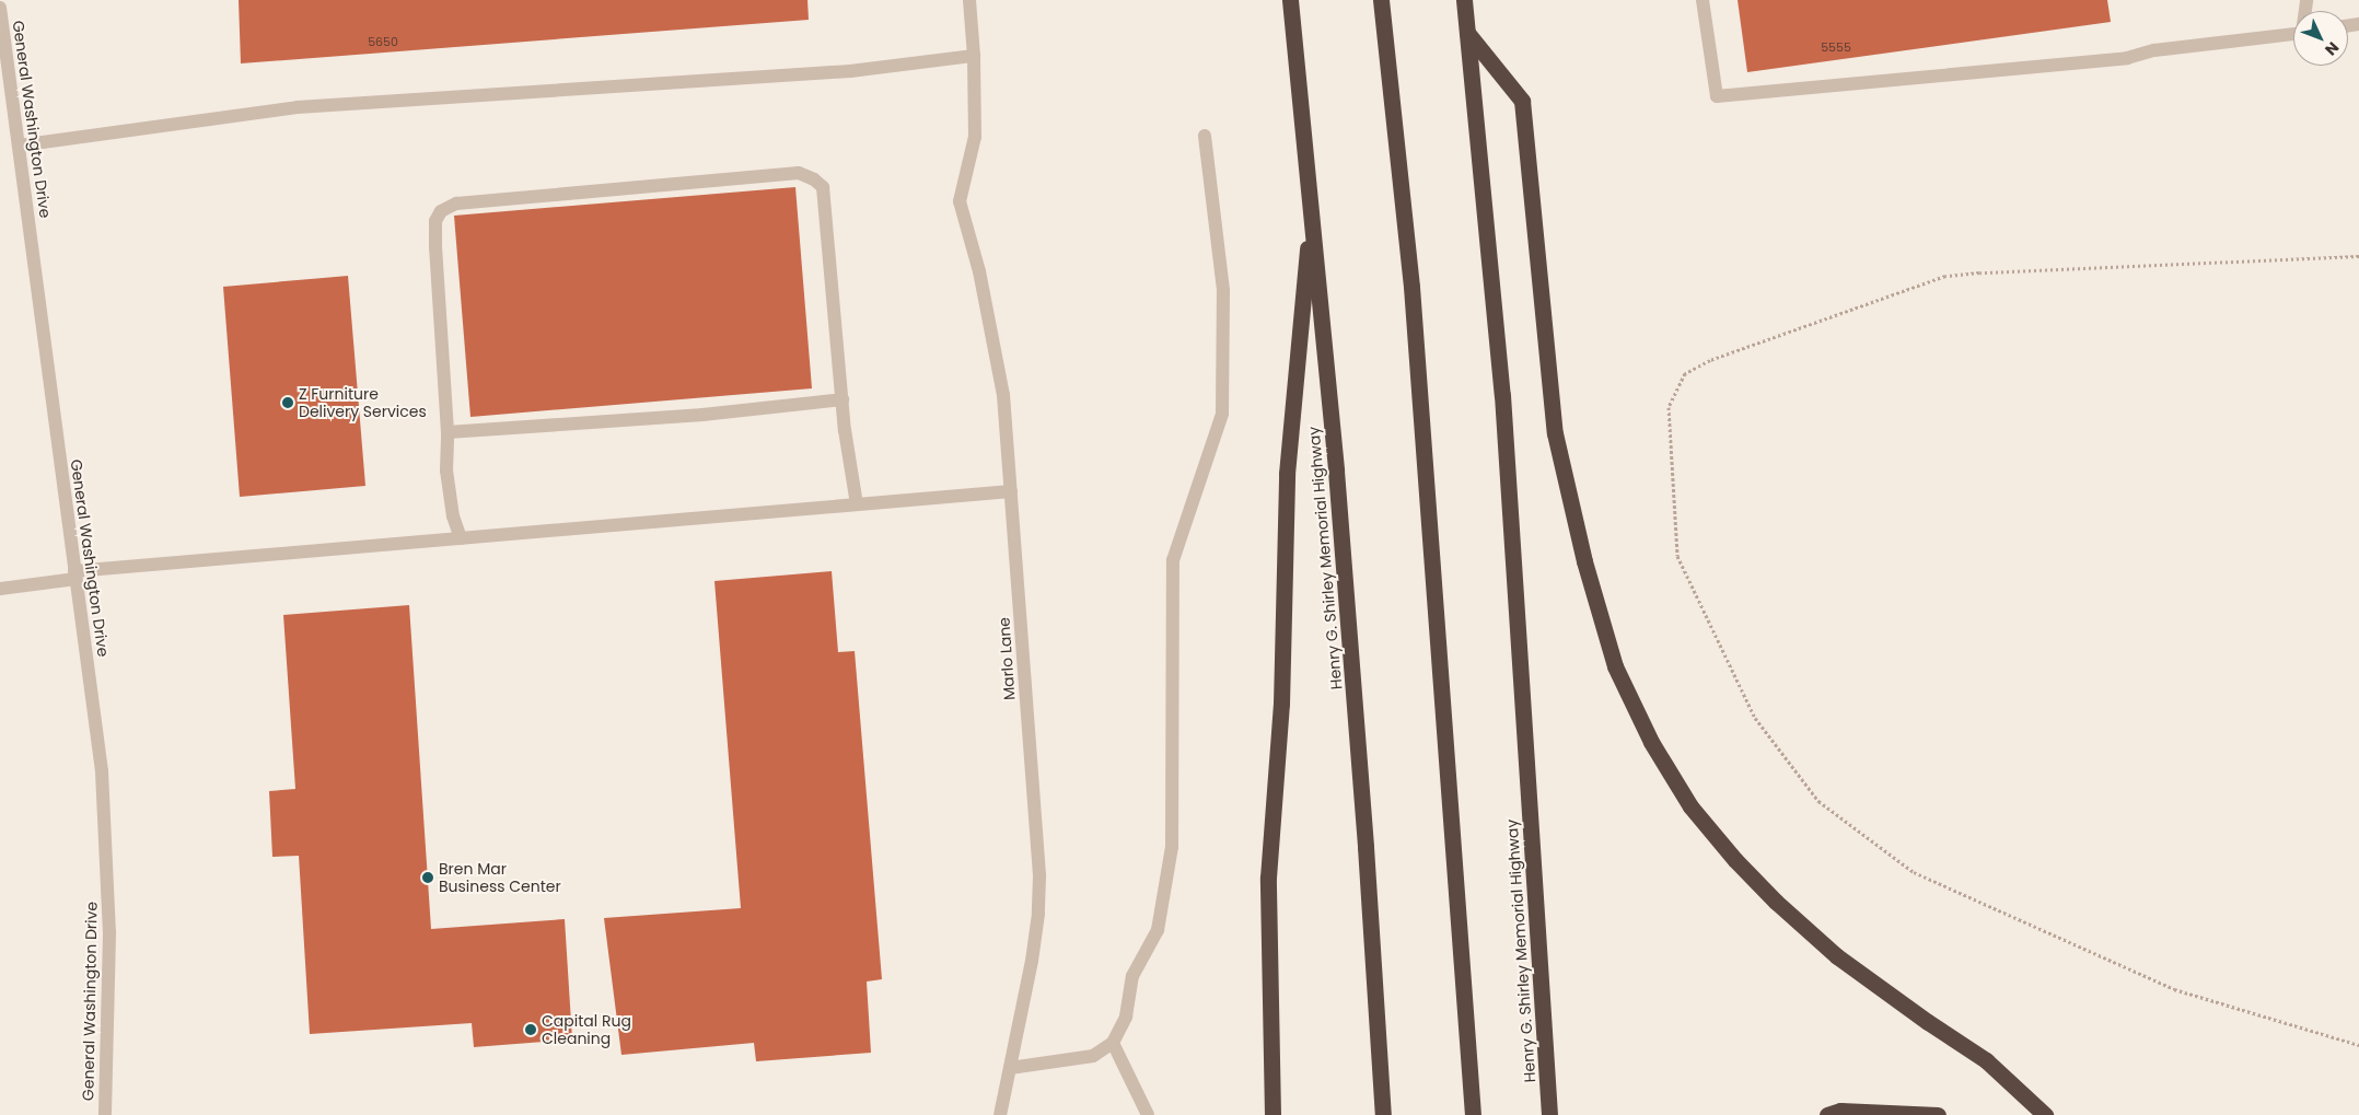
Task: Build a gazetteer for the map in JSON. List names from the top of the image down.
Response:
{
  "streets": {
    "highway": ["Henry G. Shirley Memorial Highway"],
    "street": ["General Washington Drive", "Marlo Lane"]
  },
  "places": ["Z Furniture Delivery Services", "Bren Mar Business Center", "Capital Rug Cleaning"],
  "house_numbers": ["5650", "5555"],
  "north": "bottom right"
}
